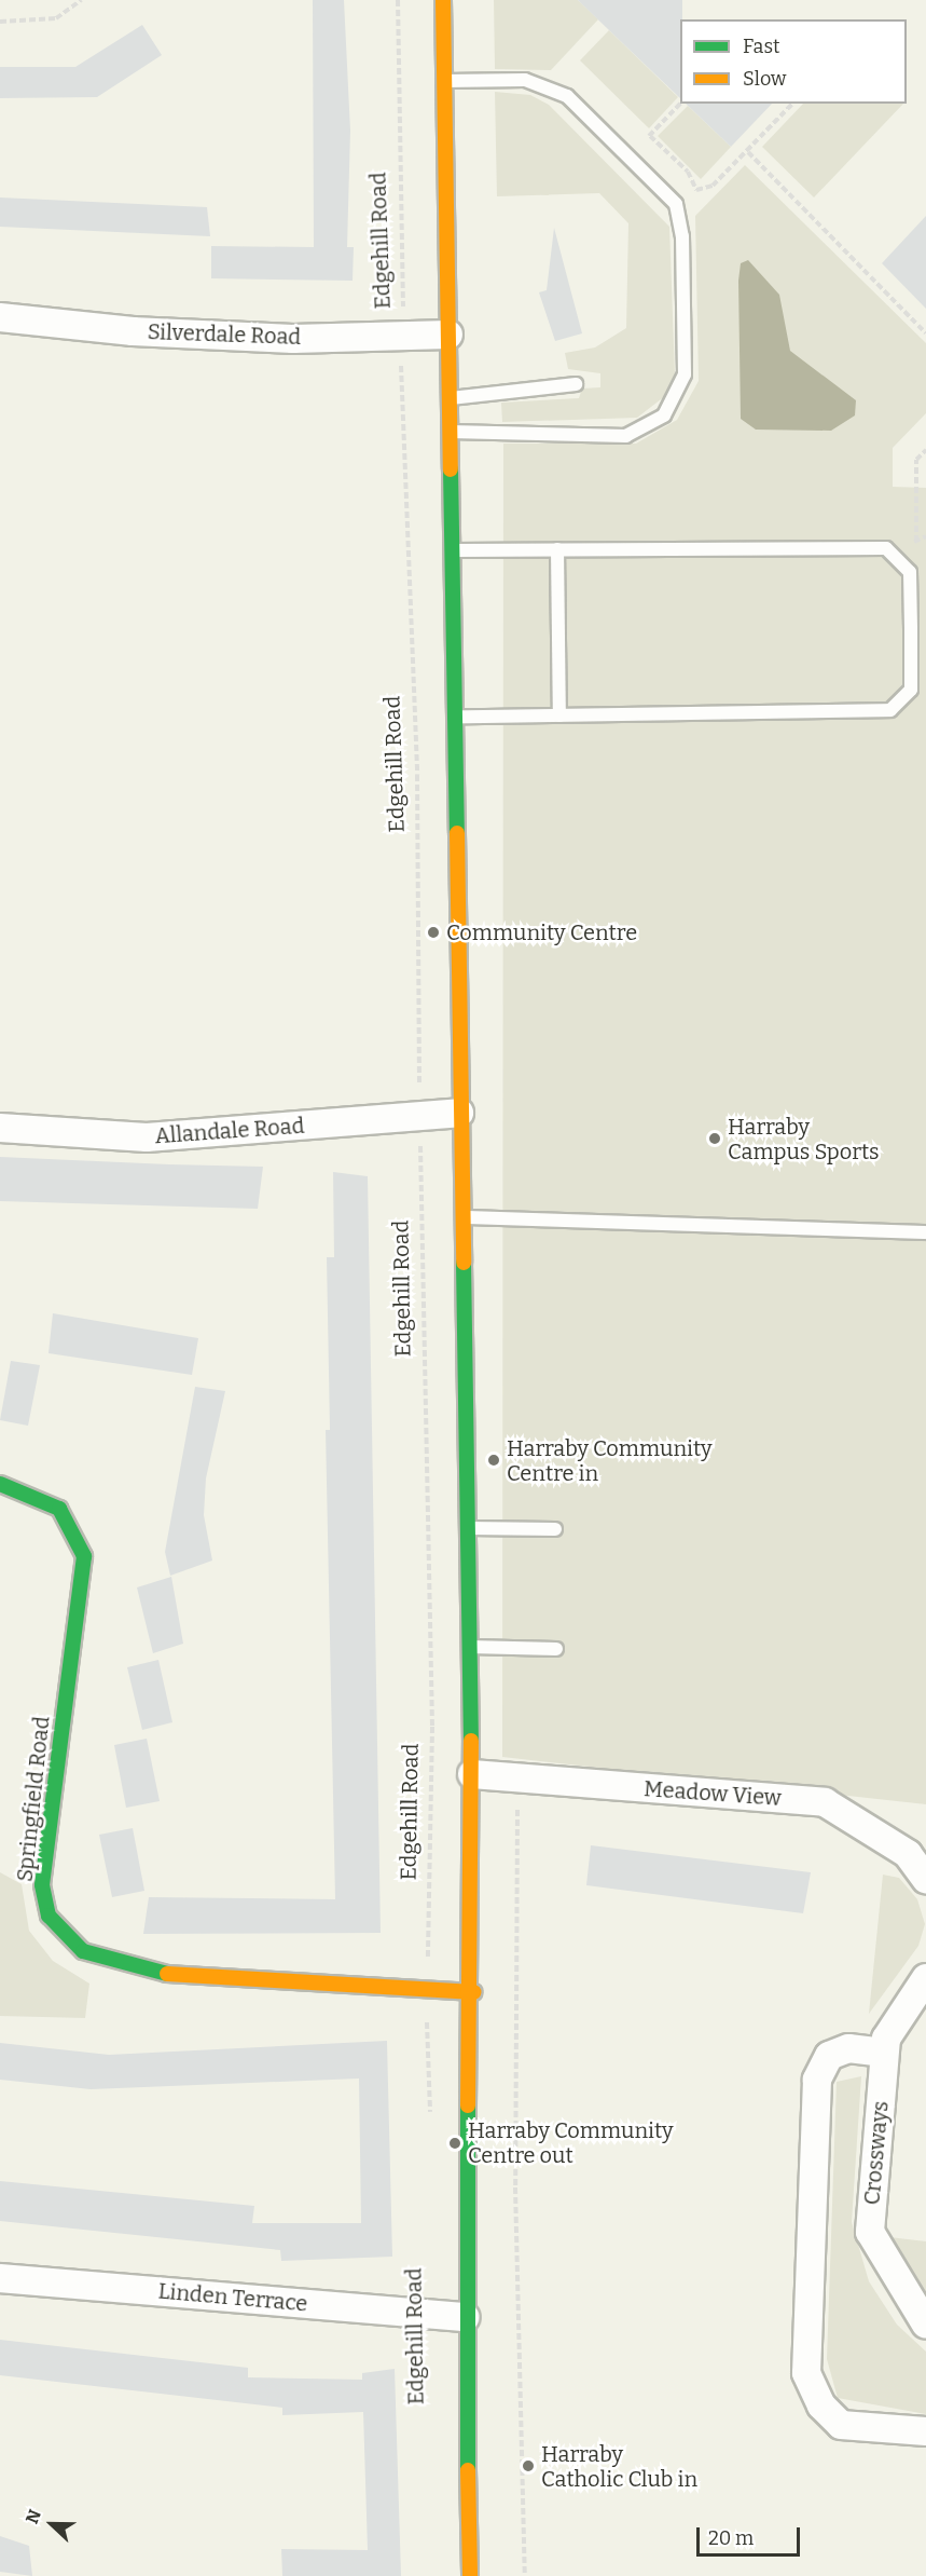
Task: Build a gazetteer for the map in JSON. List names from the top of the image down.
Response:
{
  "streets": {
    "street": [
      "Silverdale Road",
      "Allandale Road",
      "Meadow View",
      "Springfield Road",
      "Crossways",
      "Linden Terrace"
    ],
    "path": ["Edgehill Road"]
  },
  "crossings": [
    ["Edgehill Road", "Silverdale Road"],
    ["Edgehill Road", "Allandale Road"],
    ["Edgehill Road", "Springfield Road"]
  ],
  "places": [
    "Community Centre",
    "Harraby Campus Sports",
    "Harraby Community Centre in",
    "Harraby Community Centre out",
    "Harraby Catholic Club in"
  ],
  "legend": ["Fast", "Slow"],
  "scale_bar": "20 m",
  "north": "left"
}
